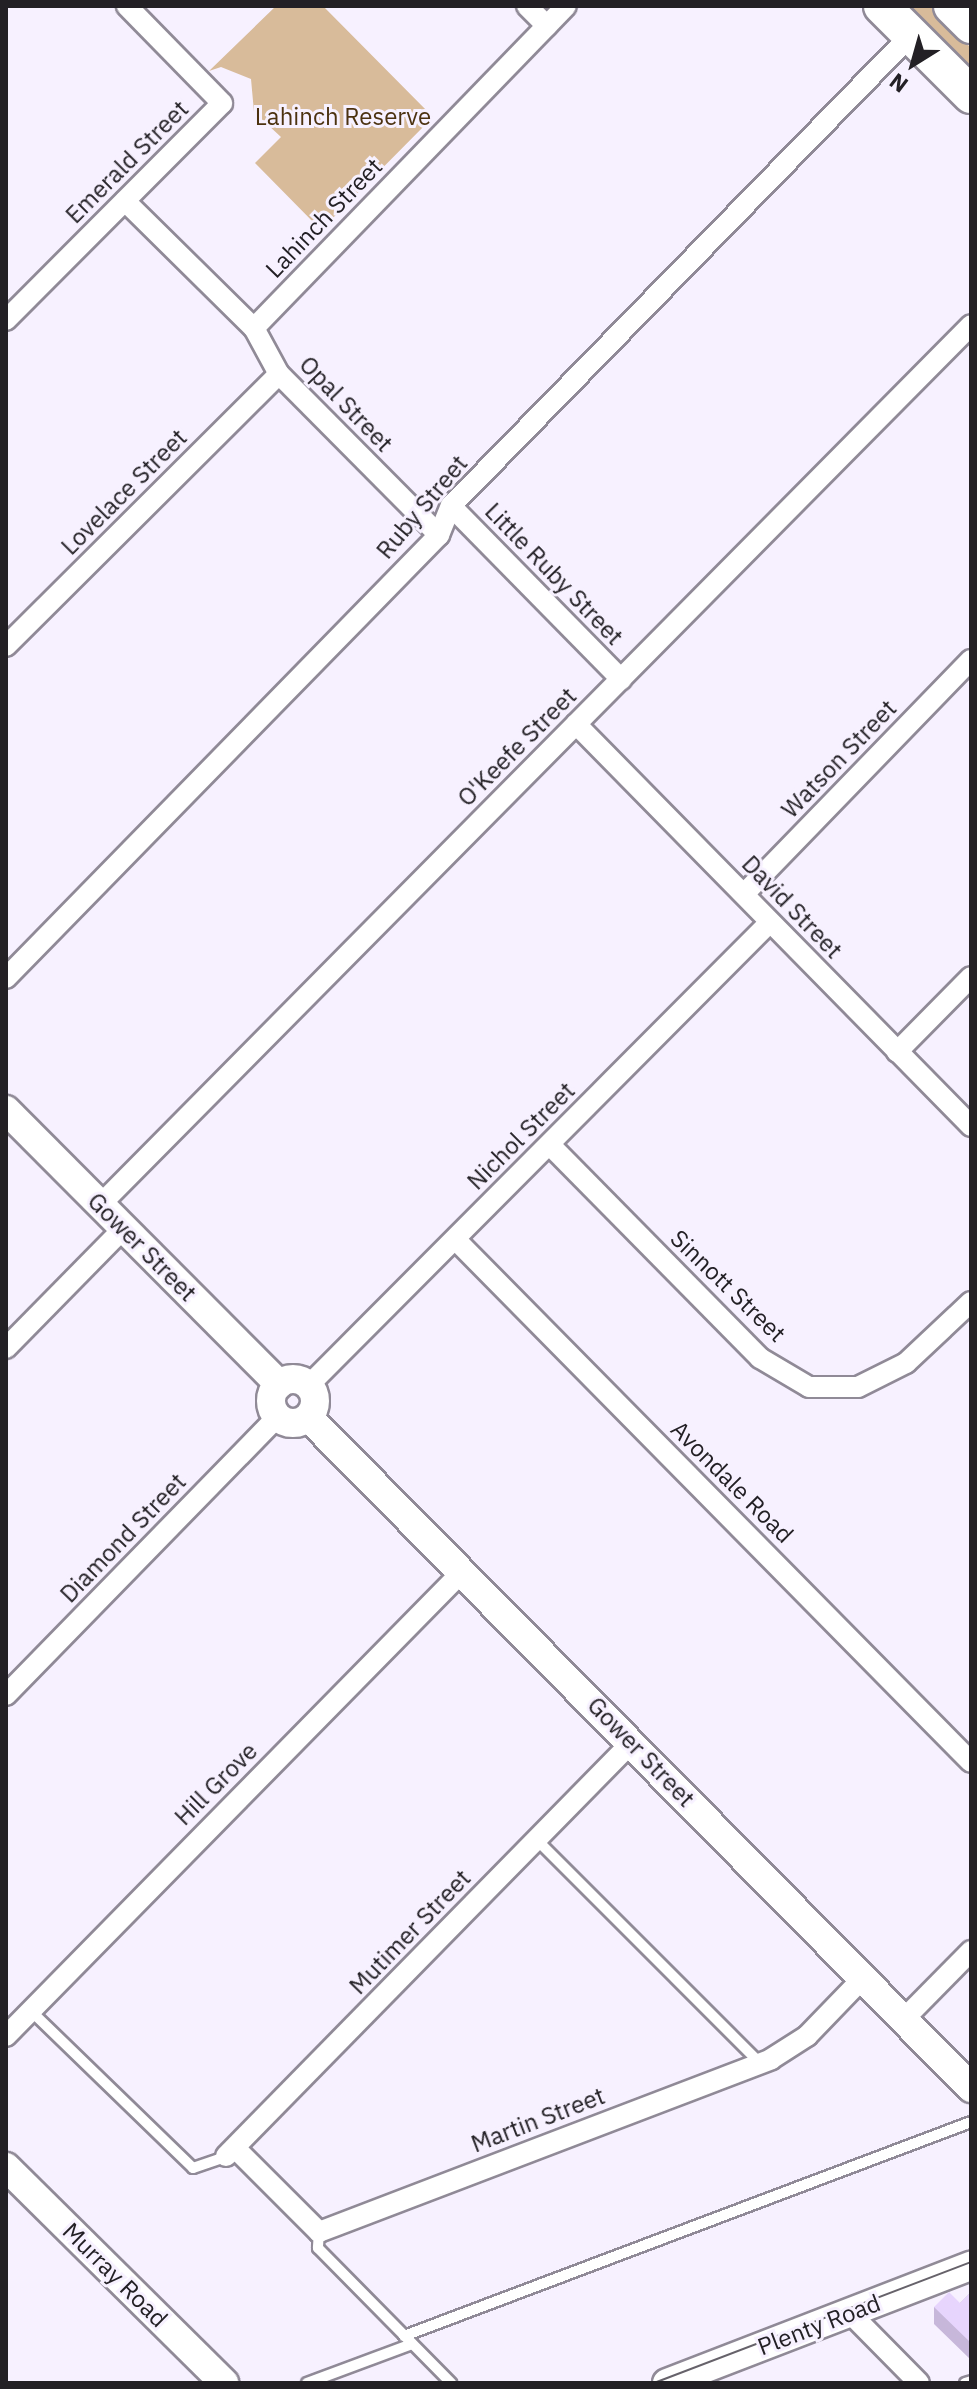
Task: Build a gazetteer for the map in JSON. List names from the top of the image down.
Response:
{
  "streets": {
    "street": [
      "Emerald Street",
      "Lahinch Street",
      "Opal Street",
      "Lovelace Street",
      "Ruby Street",
      "Little Ruby Street",
      "O'Keefe Street",
      "Watson Street",
      "David Street",
      "Nichol Street",
      "Gower Street",
      "Sinnott Street",
      "Avondale Road",
      "Diamond Street",
      "Hill Grove",
      "Mutimer Street",
      "Martin Street",
      "Murray Road",
      "Plenty Road"
    ]
  },
  "crossings": [
    ["Emerald Street", "Opal Street"],
    ["Lahinch Street", "Opal Street"],
    ["Opal Street", "Lovelace Street"],
    ["Opal Street", "Ruby Street"],
    ["Ruby Street", "Little Ruby Street"],
    ["Little Ruby Street", "O'Keefe Street"],
    ["O'Keefe Street", "David Street"],
    ["O'Keefe Street", "Gower Street"],
    ["Watson Street", "David Street"],
    ["David Street", "Nichol Street"],
    ["Nichol Street", "Gower Street"],
    ["Nichol Street", "Sinnott Street"],
    ["Nichol Street", "Avondale Road"],
    ["Nichol Street", "Diamond Street"],
    ["Gower Street", "Diamond Street"],
    ["Gower Street", "Hill Grove"],
    ["Gower Street", "Mutimer Street"],
    ["Gower Street", "Martin Street"]
  ],
  "parks": ["Lahinch Reserve"],
  "north": "bottom left"
}
